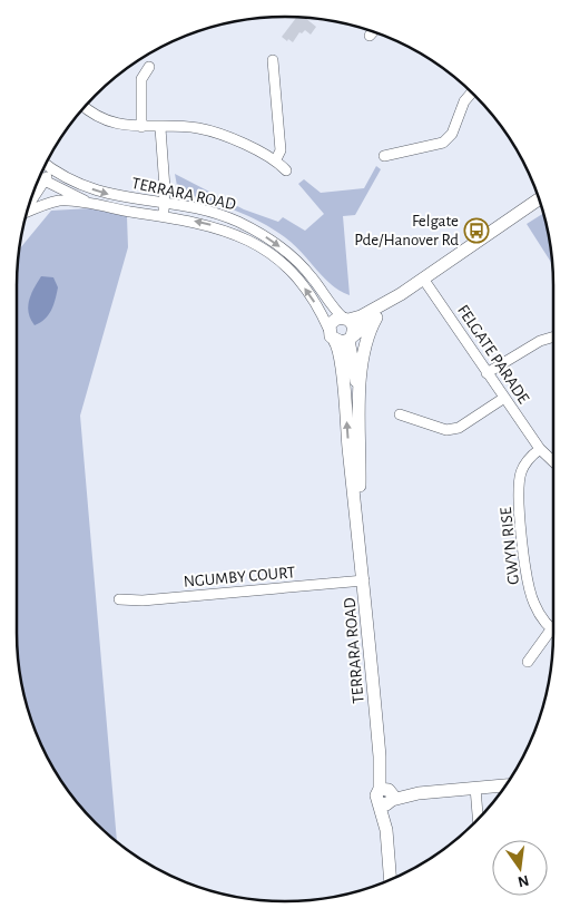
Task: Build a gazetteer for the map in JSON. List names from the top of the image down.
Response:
{
  "streets": {
    "main road": ["TERRARA ROAD"],
    "street": ["FELGATE PARADE", "GWYN RISE", "NGUMBY COURT"]
  },
  "crossings": [
    ["TERRARA ROAD", "NGUMBY COURT"],
    ["FELGATE PARADE", "GWYN RISE"]
  ],
  "places": {
    "bus stop": ["Felgate Pde/Hanover Rd"]
  },
  "north": "bottom"
}
